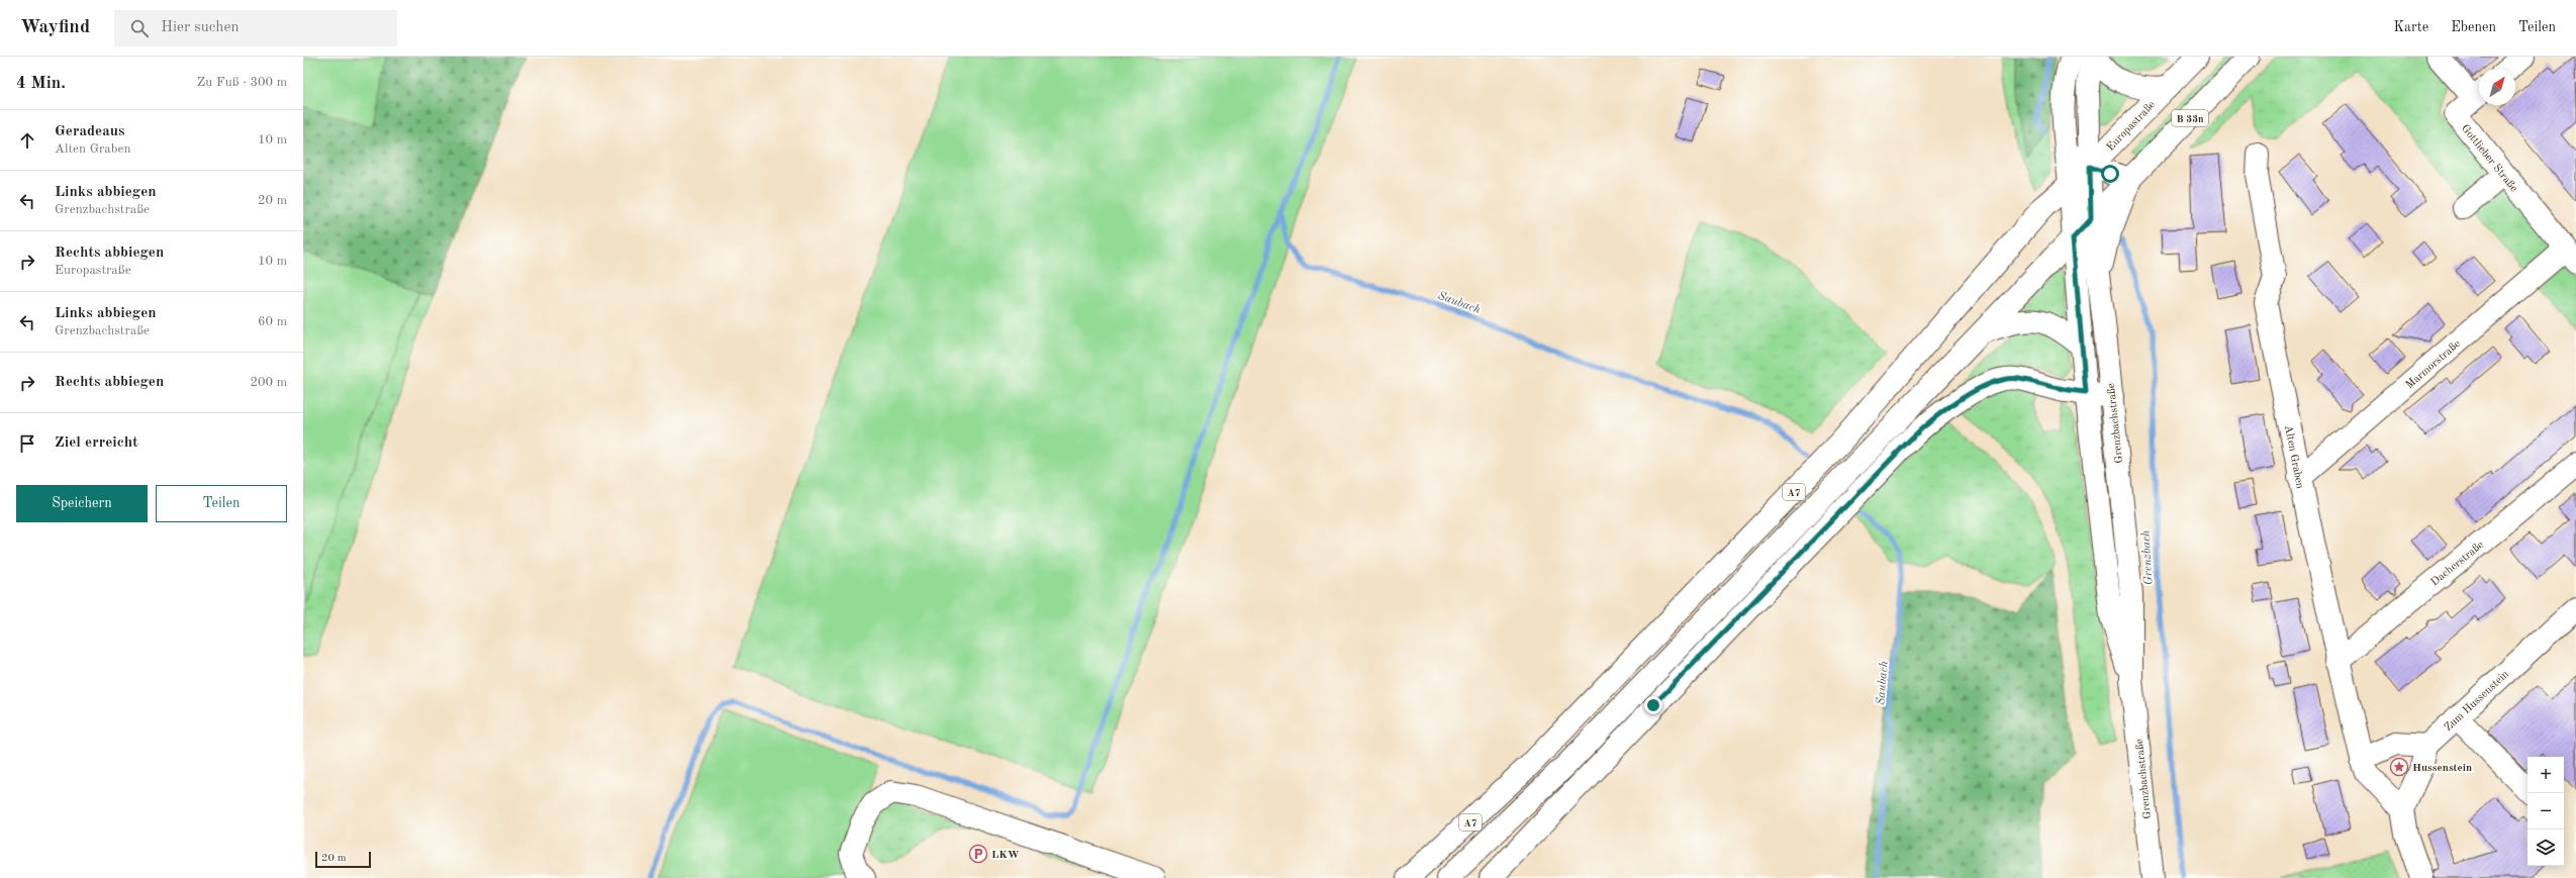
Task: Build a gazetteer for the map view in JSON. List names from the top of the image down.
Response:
{
  "streets": {
    "main road": [
      "B 33n",
      "Europastraße",
      "Gottlieber Straße",
      "Marmorstraße",
      "Grenzbachstraße",
      "Alten Graben",
      "A7",
      "Dacherstraße",
      "Zum Hussenstein"
    ]
  },
  "crossings": [
    ["B 33n", "Grenzbachstraße"],
    ["B 33n", "A7"],
    ["Europastraße", "Grenzbachstraße"],
    ["Europastraße", "A7"],
    ["Gottlieber Straße", "Marmorstraße"],
    ["Marmorstraße", "Alten Graben"],
    ["Alten Graben", "Dacherstraße"]
  ],
  "water": ["Saubach", "Grenzbach"],
  "places": {
    "place": ["Hussenstein"],
    "parking": ["LKW"]
  },
  "scale_bar": "20 m",
  "north": "top right",
  "page": {
    "header": "Wayfind",
    "search": "Hier suchen",
    "nav": ["Karte", "Ebenen", "Teilen"],
    "heading": ["4 Min.", "Zu Fuß · 300 m"],
    "list": [
      ["Geradeaus", "Alten Graben", "10 m"],
      ["Links abbiegen", "Grenzbachstraße", "20 m"],
      ["Rechts abbiegen", "Europastraße", "10 m"],
      ["Links abbiegen", "Grenzbachstraße", "60 m"],
      ["Rechts abbiegen", "200 m"],
      "Ziel erreicht"
    ],
    "buttons": ["Speichern", "Teilen"],
    "map_buttons": ["+", "−"],
    "scale": "20 m"
  }
}
